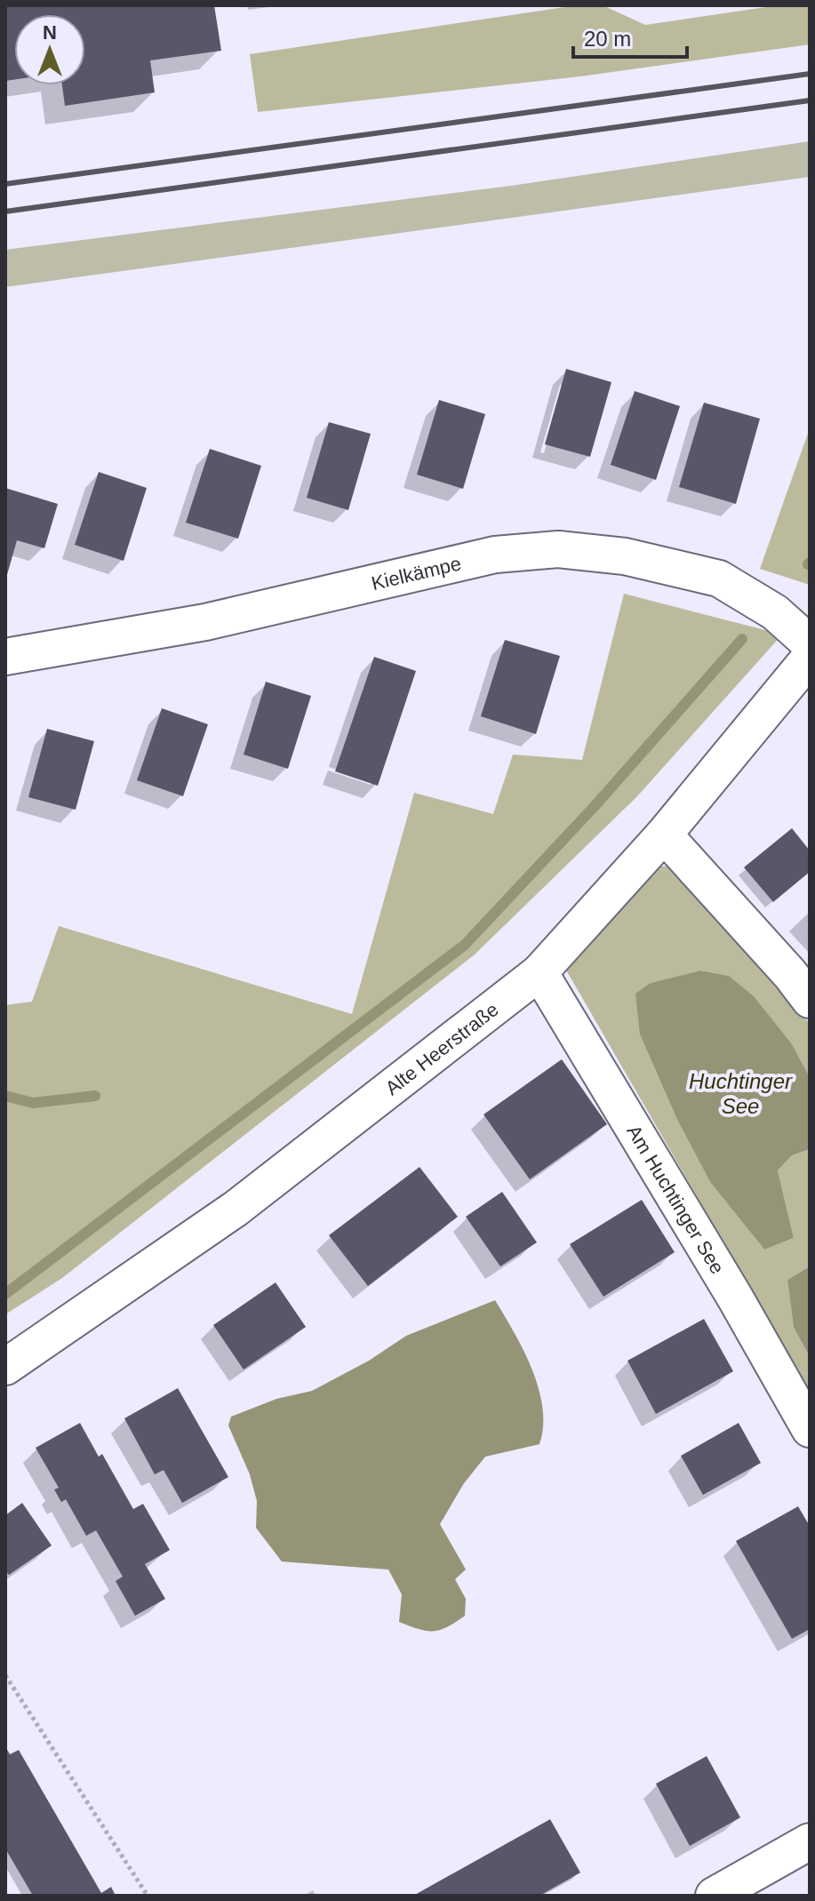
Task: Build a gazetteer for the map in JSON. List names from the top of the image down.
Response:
{
  "streets": {
    "street": ["Kielkämpe", "Alte Heerstraße", "Am Huchtinger See"]
  },
  "crossings": [
    ["Alte Heerstraße", "Am Huchtinger See"]
  ],
  "water": ["Huchtinger See"],
  "scale_bar": "20 m",
  "north": "top"
}
